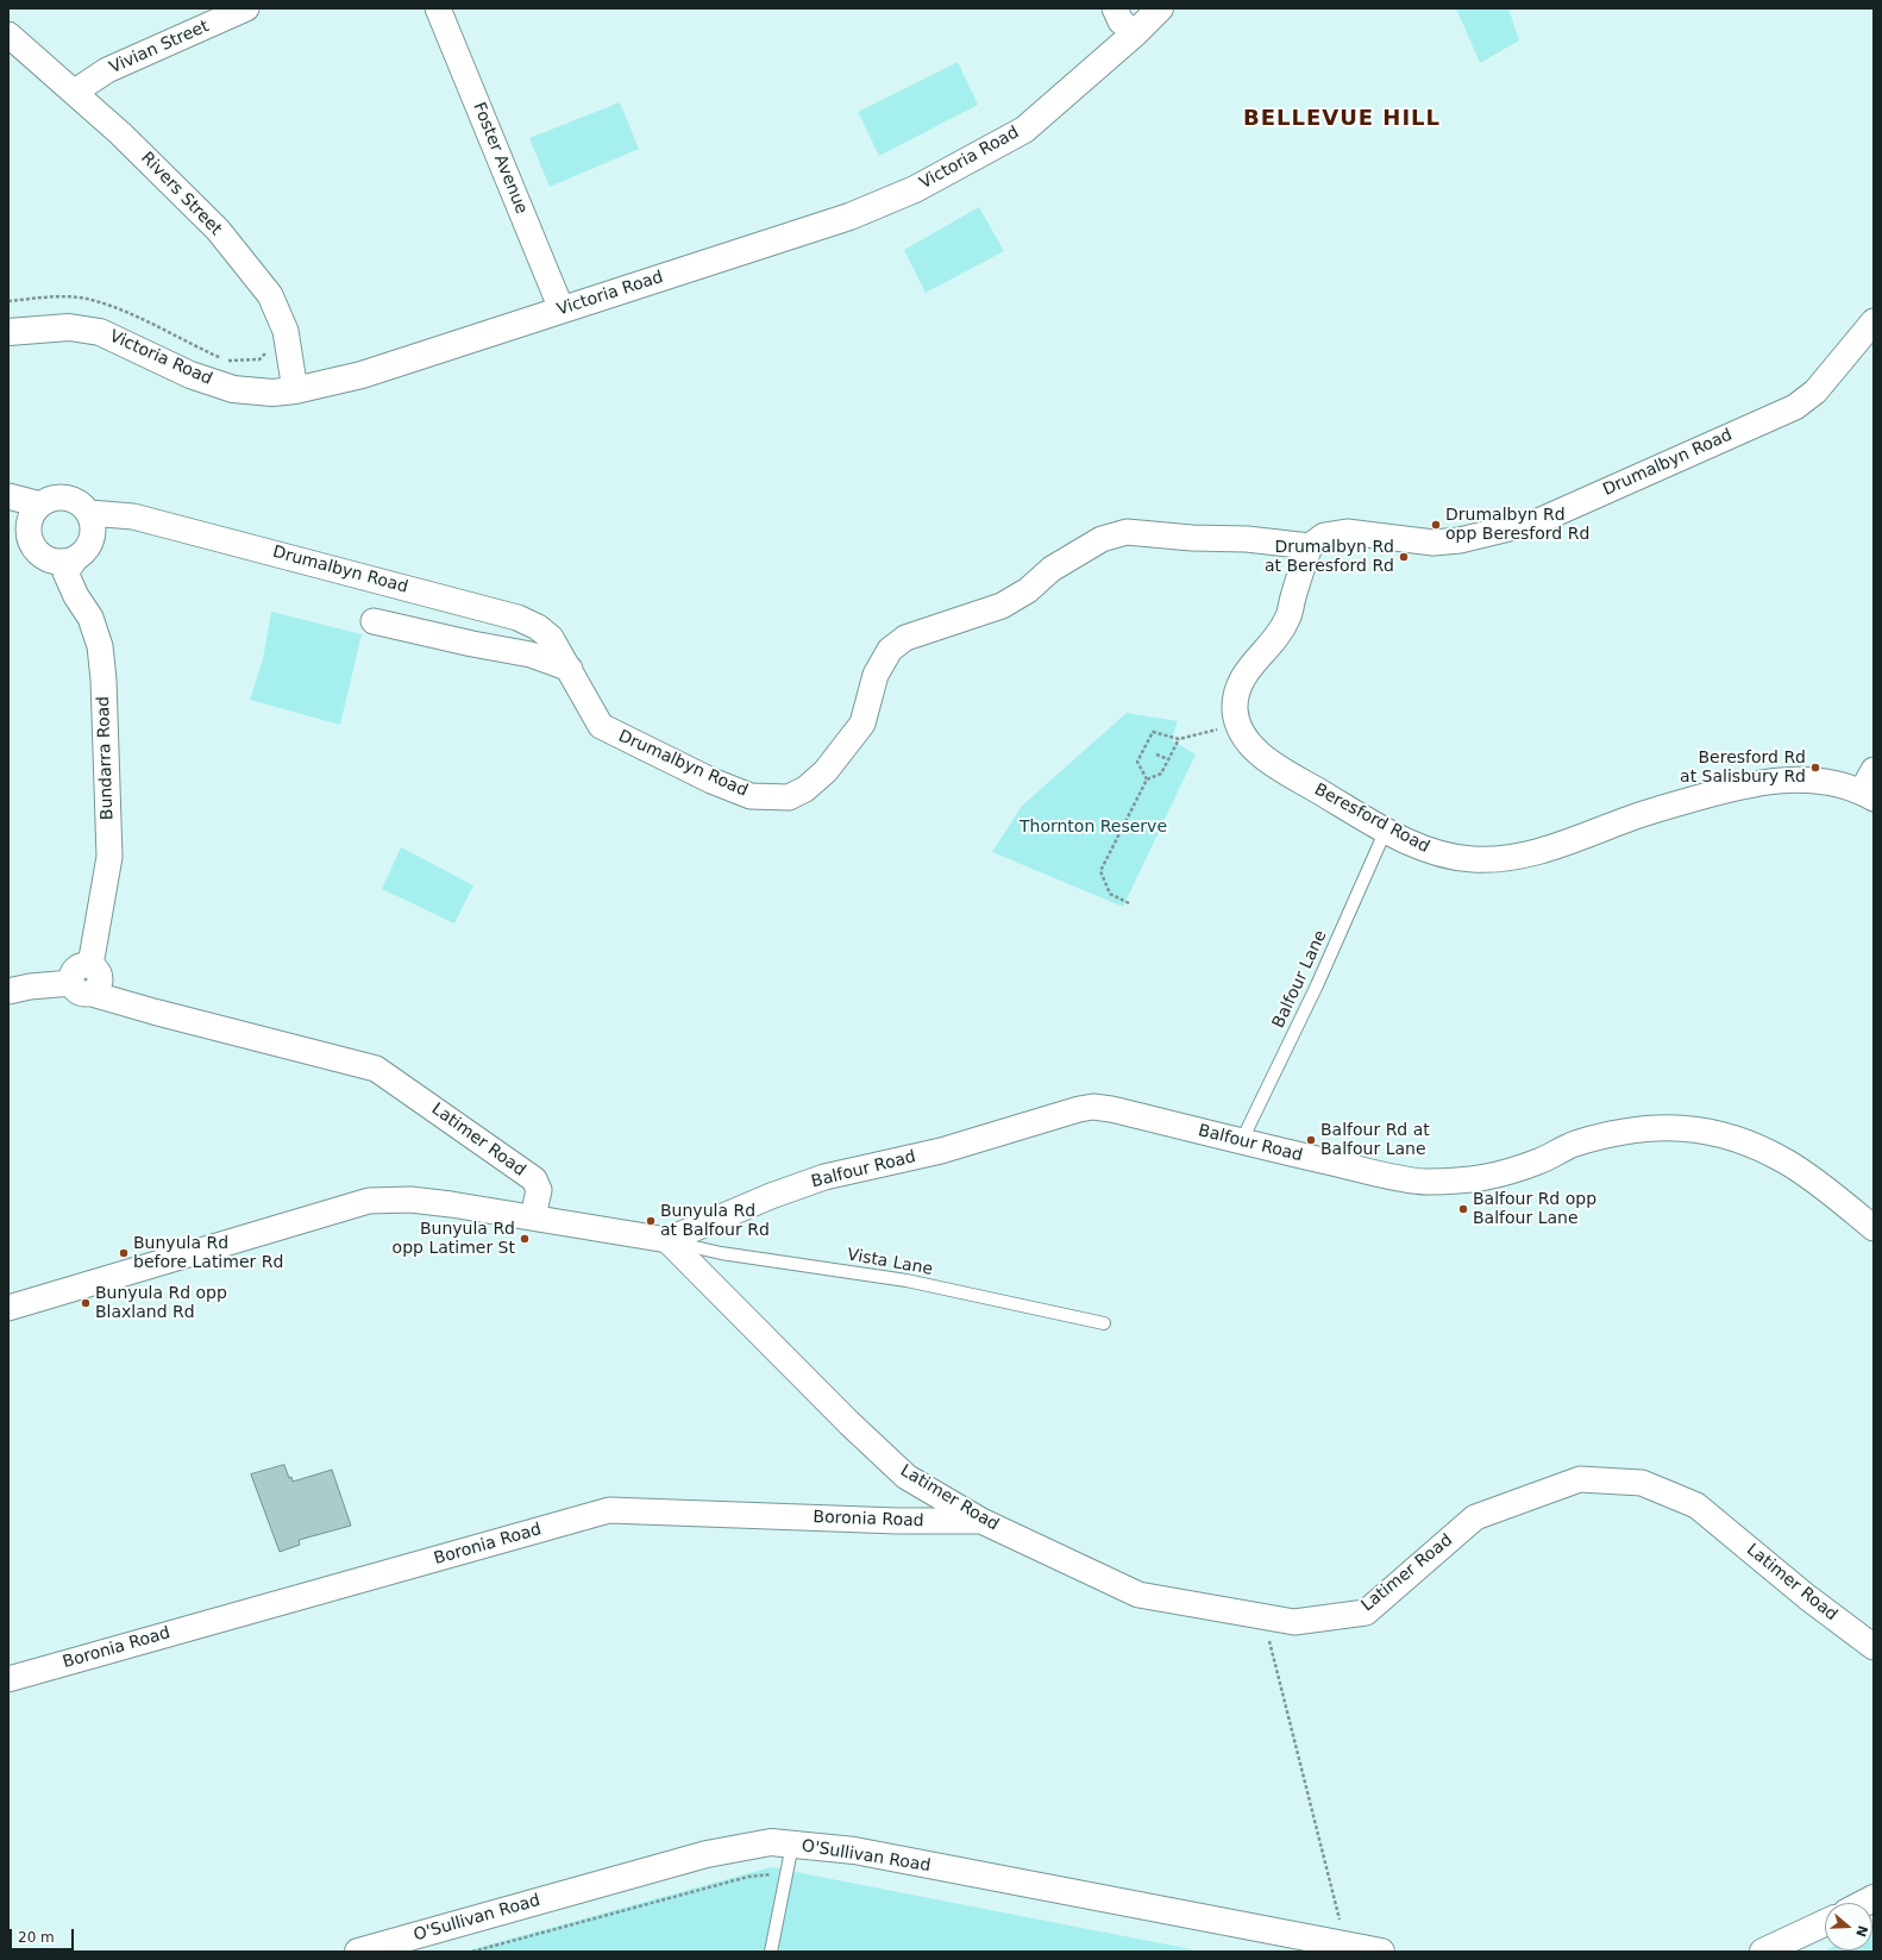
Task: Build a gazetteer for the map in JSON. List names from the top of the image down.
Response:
{
  "streets": {
    "street": [
      "Vivian Street",
      "Foster Avenue",
      "Victoria Road",
      "Rivers Street",
      "Drumalbyn Road",
      "Bundarra Road",
      "Beresford Road",
      "Latimer Road",
      "Balfour Road",
      "Boronia Road",
      "O'Sullivan Road"
    ],
    "lane": ["Balfour Lane", "Vista Lane"]
  },
  "crossings": [
    ["Vivian Street", "Rivers Street"],
    ["Foster Avenue", "Victoria Road"],
    ["Victoria Road", "Rivers Street"],
    ["Drumalbyn Road", "Bundarra Road"],
    ["Drumalbyn Road", "Beresford Road"],
    ["Bundarra Road", "Latimer Road"],
    ["Beresford Road", "Balfour Lane"],
    ["Balfour Lane", "Balfour Road"],
    ["Latimer Road", "Balfour Road"],
    ["Latimer Road", "Vista Lane"],
    ["Latimer Road", "Boronia Road"],
    ["Balfour Road", "Vista Lane"]
  ],
  "districts": ["BELLEVUE HILL"],
  "parks": ["Thornton Reserve"],
  "places": [
    "Drumalbyn Rd opp Beresford Rd",
    "Drumalbyn Rd at Beresford Rd",
    "Beresford Rd at Salisbury Rd",
    "Balfour Rd at Balfour Lane",
    "Balfour Rd opp Balfour Lane",
    "Bunyula Rd at Balfour Rd",
    "Bunyula Rd opp Latimer St",
    "Bunyula Rd before Latimer Rd",
    "Bunyula Rd opp Blaxland Rd"
  ],
  "scale_bar": "20 m",
  "north": "right"
}
